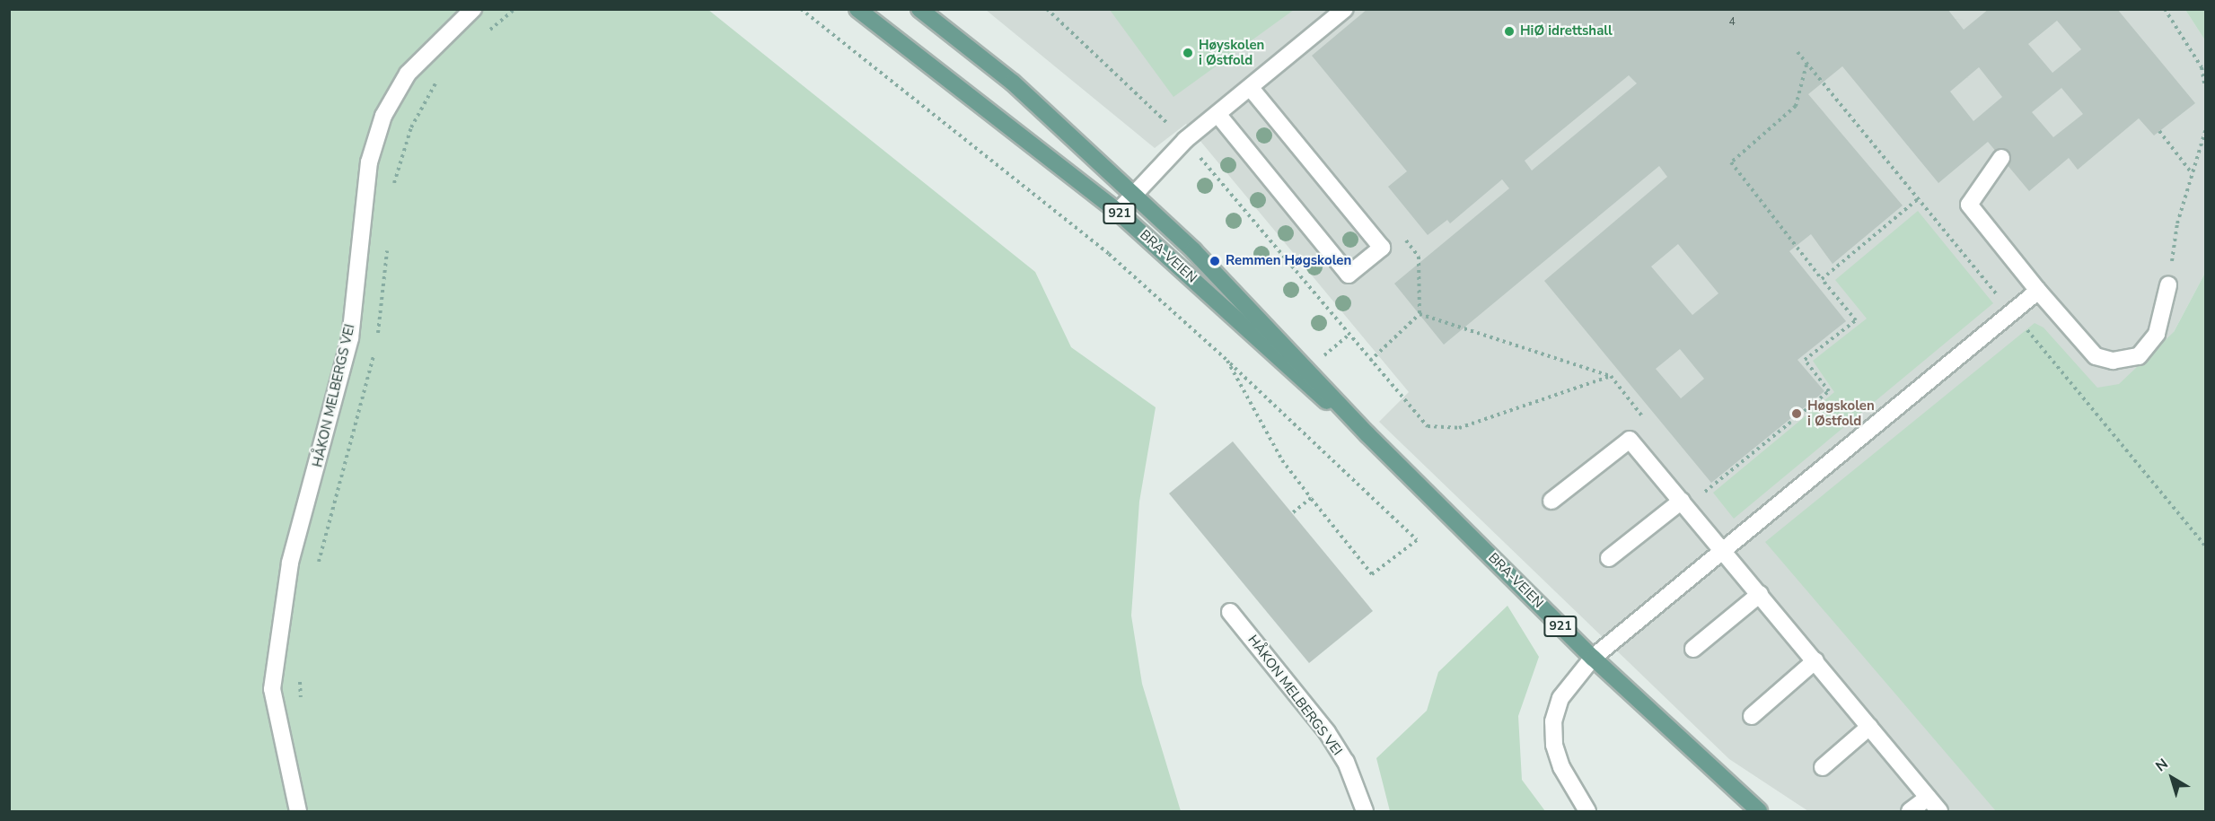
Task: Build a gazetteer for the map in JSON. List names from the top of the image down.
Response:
{
  "streets": {
    "main road": ["921", "BRA-VEIEN"],
    "street": ["HÅKON MELBERGS VEI"]
  },
  "places": [
    "HiØ idrettshall",
    "Høyskolen i Østfold",
    "Remmen Høgskolen",
    "Høgskolen i Østfold"
  ],
  "house_numbers": ["4"],
  "north": "top left"
}
